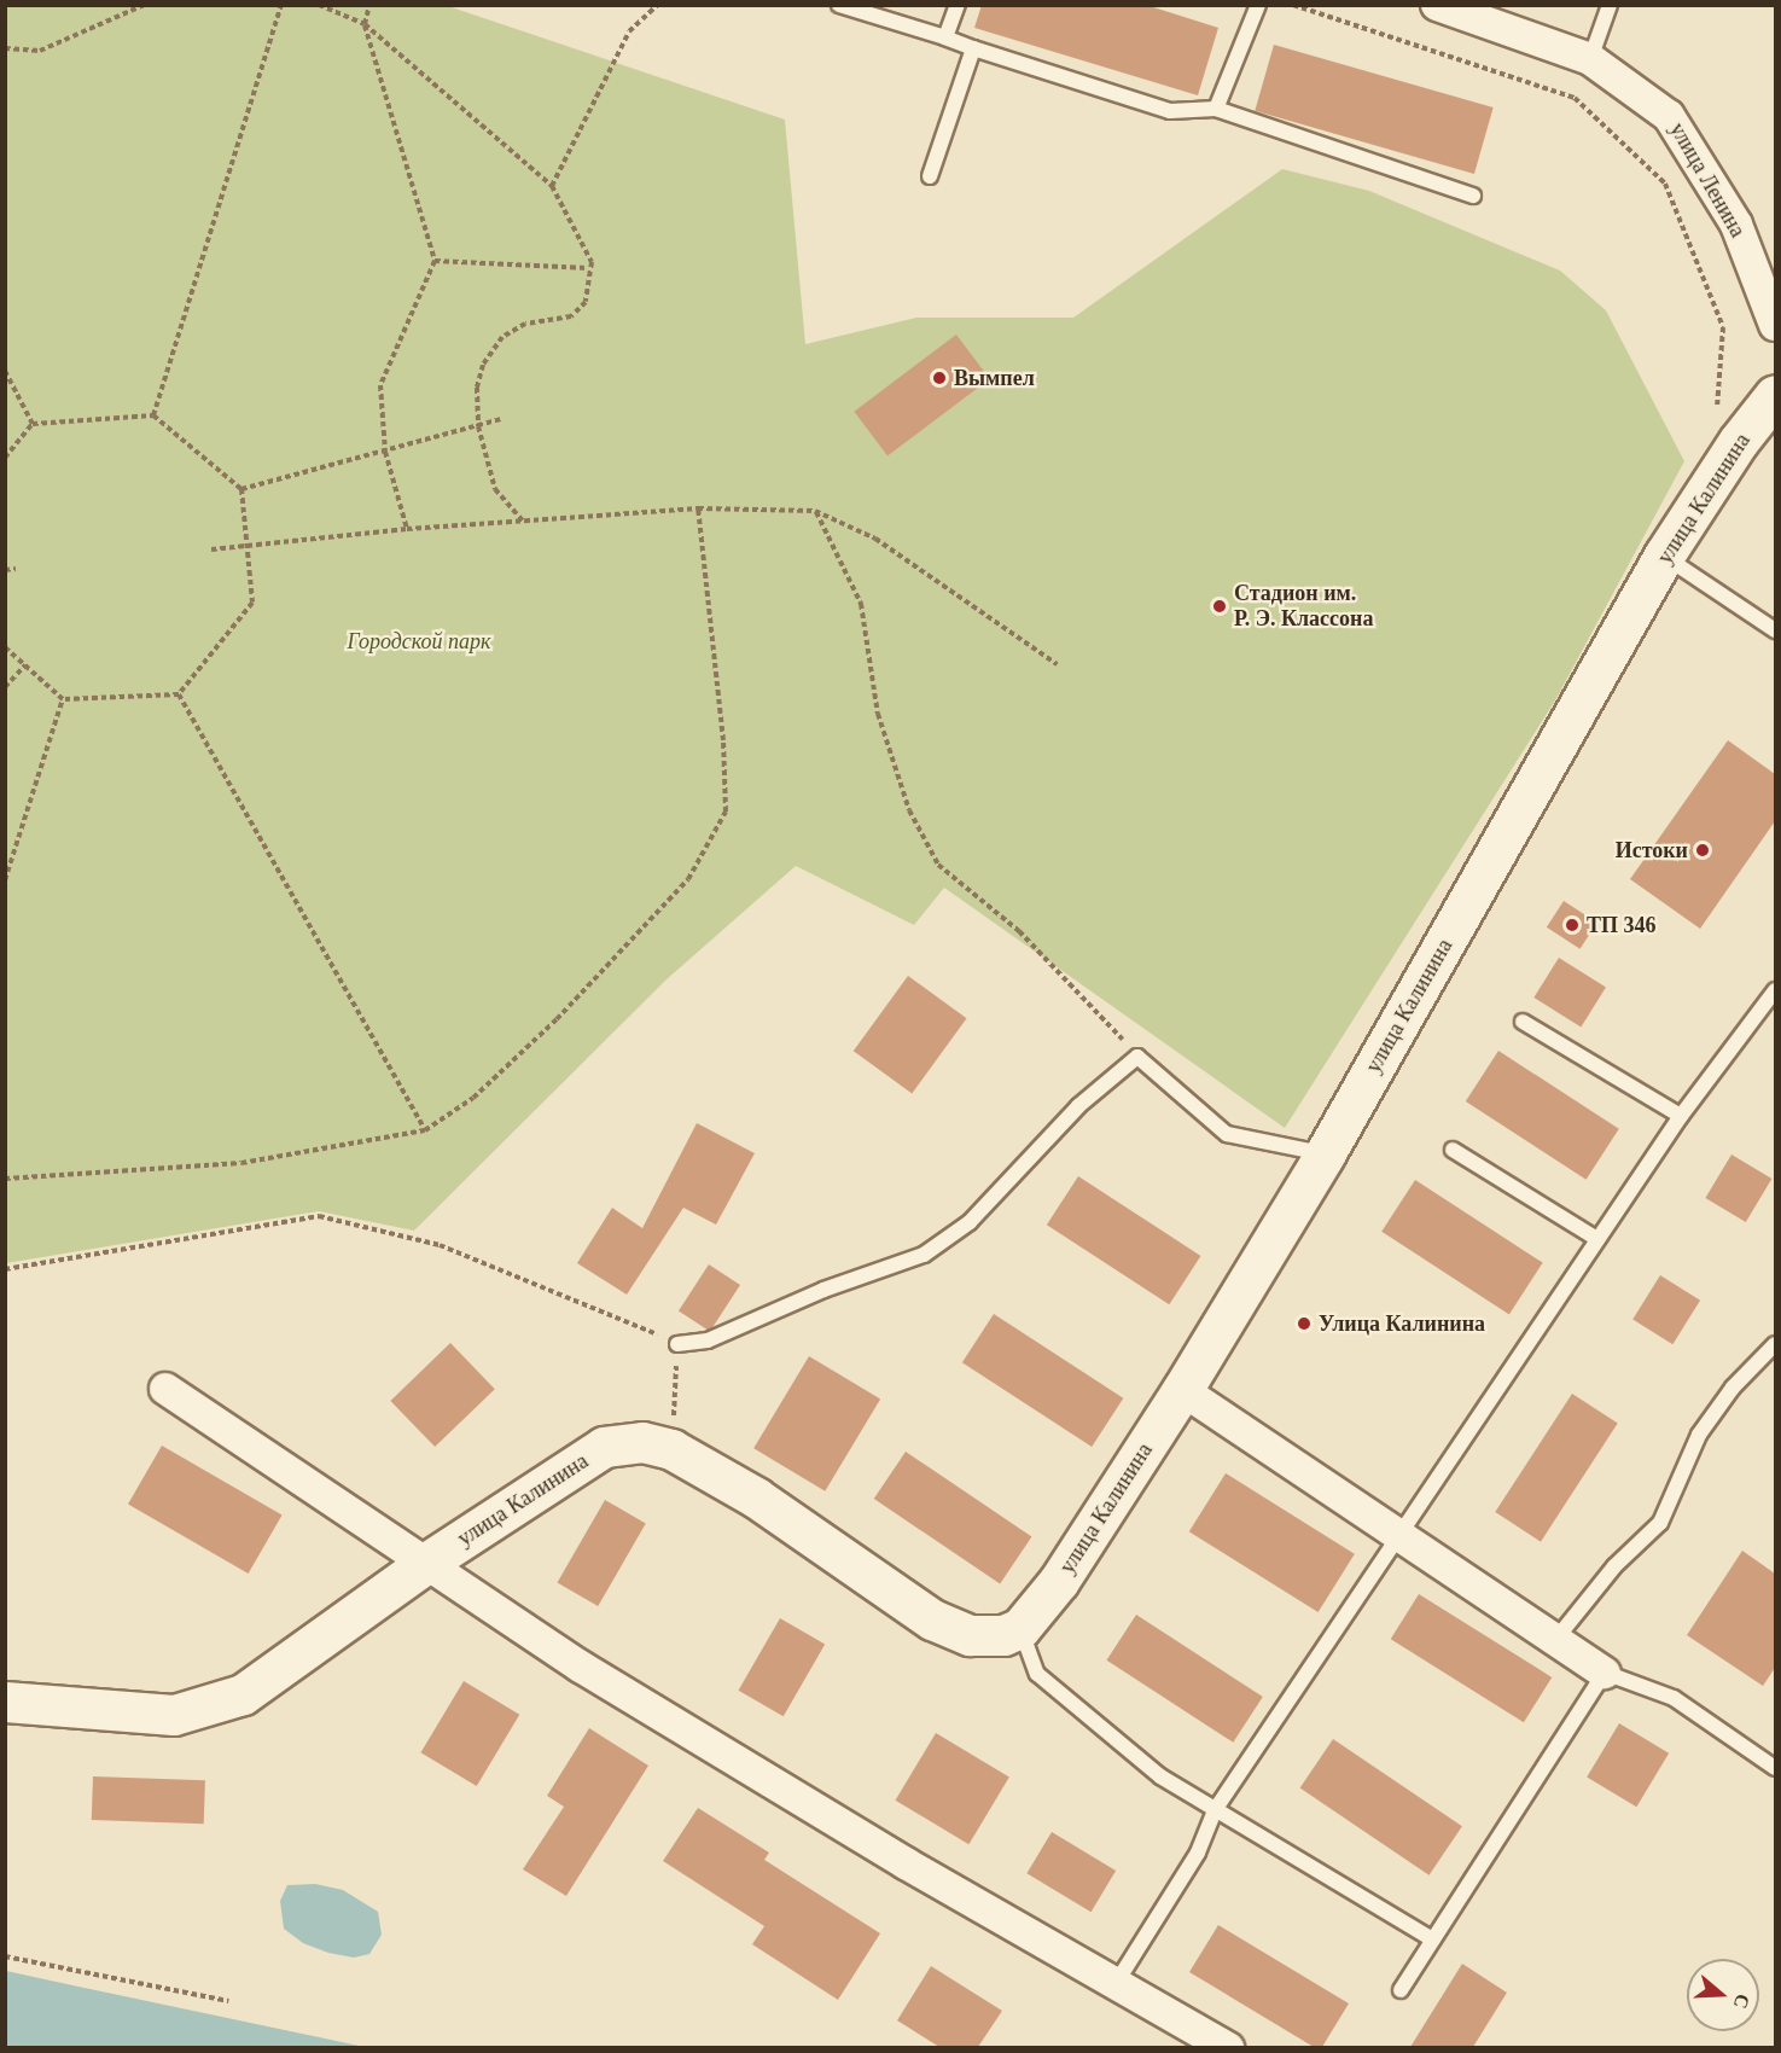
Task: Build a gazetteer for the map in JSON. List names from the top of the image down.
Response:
{
  "streets": {
    "street": ["улица Ленина", "улица Калинина"]
  },
  "parks": ["Городской парк"],
  "places": [
    "Вымпел",
    "Стадион им. Р. Э. Классона",
    "Истоки",
    "ТП 346",
    "Улица Калинина"
  ],
  "north": "right"
}
